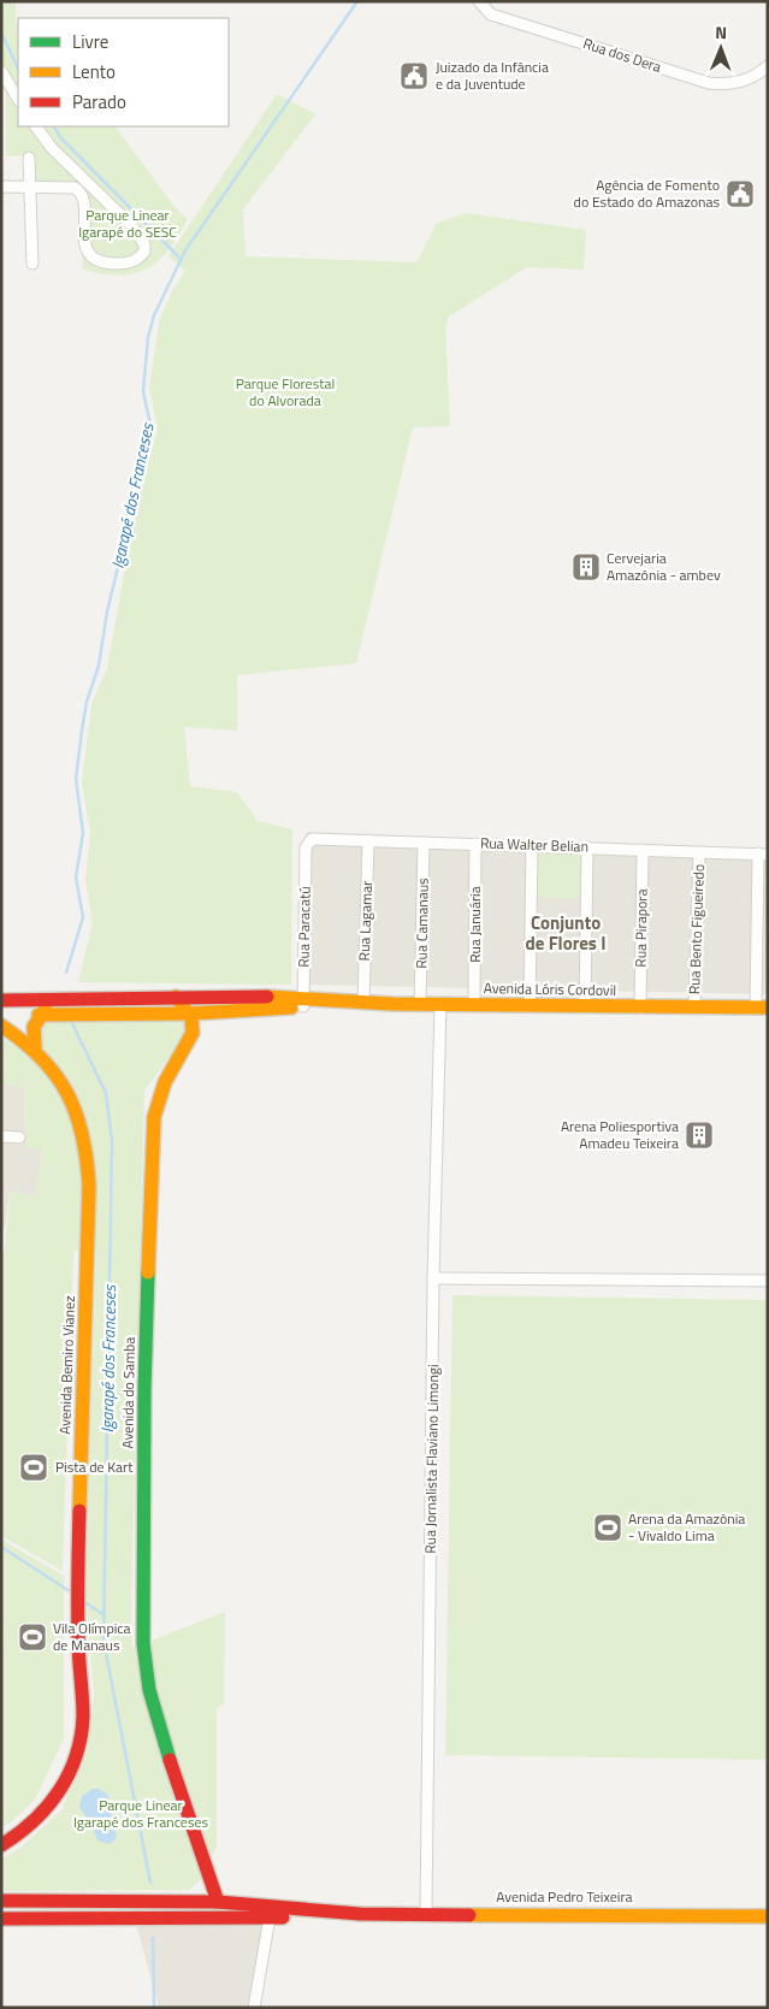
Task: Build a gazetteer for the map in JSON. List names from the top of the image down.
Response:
{
  "streets": {
    "street": [
      "Rua dos Dera",
      "Rua Walter Belian",
      "Rua Lagamar",
      "Rua Camanaus",
      "Rua Januária",
      "Rua Paracatú",
      "Rua Pirapora",
      "Rua Bento Figueiredo",
      "Avenida Lóris Cordovil",
      "Avenida Bemiro Vianez",
      "Avenida do Samba",
      "Rua Jornalista Flaviano Limongi",
      "Avenida Pedro Teixeira"
    ]
  },
  "crossings": [
    ["Rua Walter Belian", "Rua Lagamar"],
    ["Rua Walter Belian", "Rua Camanaus"],
    ["Rua Walter Belian", "Rua Januária"],
    ["Rua Walter Belian", "Rua Paracatú"],
    ["Rua Walter Belian", "Rua Pirapora"],
    ["Rua Walter Belian", "Rua Bento Figueiredo"],
    ["Rua Lagamar", "Avenida Lóris Cordovil"],
    ["Rua Camanaus", "Avenida Lóris Cordovil"],
    ["Rua Januária", "Avenida Lóris Cordovil"],
    ["Rua Paracatú", "Avenida Lóris Cordovil"],
    ["Rua Pirapora", "Avenida Lóris Cordovil"],
    ["Rua Bento Figueiredo", "Avenida Lóris Cordovil"],
    ["Avenida Lóris Cordovil", "Avenida do Samba"],
    ["Avenida Lóris Cordovil", "Rua Jornalista Flaviano Limongi"],
    ["Avenida do Samba", "Avenida Pedro Teixeira"],
    ["Rua Jornalista Flaviano Limongi", "Avenida Pedro Teixeira"]
  ],
  "districts": ["Conjunto de Flores I"],
  "water": ["Igarapé dos Franceses"],
  "parks": ["Parque Linear Igarapé do SESC", "Parque Florestal do Alvorada", "Parque Linear Igarapé dos Franceses"],
  "places": {
    "public building": ["Juizado da Infância e da Juventude", "Agência de Fomento do Estado do Amazonas"],
    "building": ["Cervejaria Amazônia - ambev", "Arena Poliesportiva Amadeu Teixeira"],
    "sports": ["Pista de Kart", "Arena da Amazônia - Vivaldo Lima", "Vila Olímpica de Manaus"]
  },
  "legend": ["Livre", "Lento", "Parado"],
  "north": "top"
}
